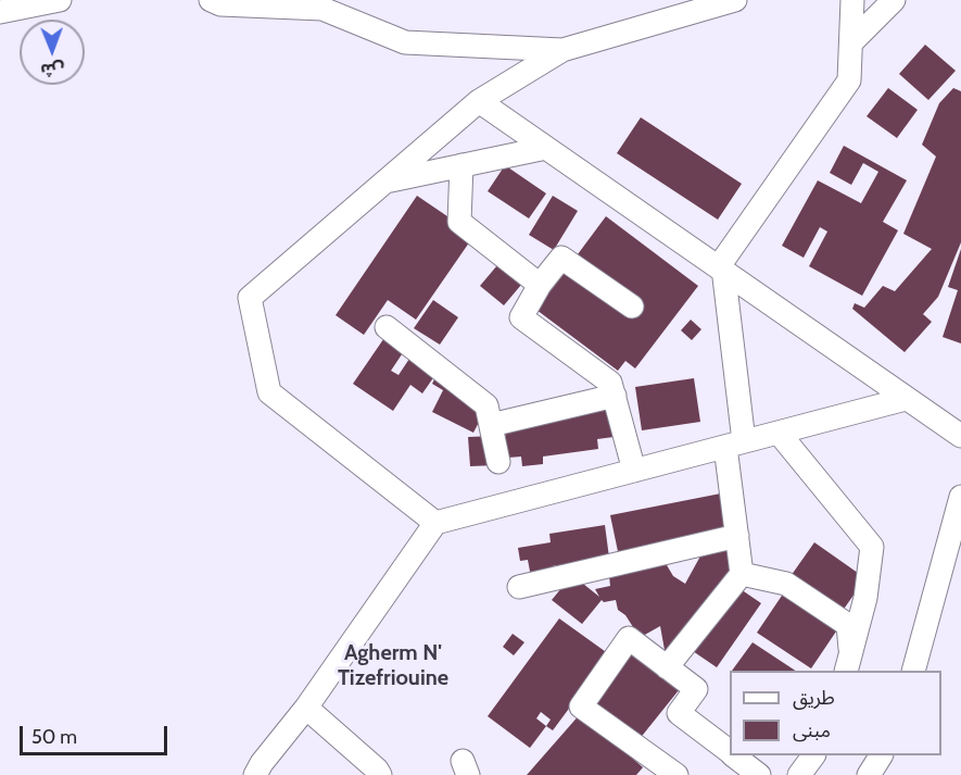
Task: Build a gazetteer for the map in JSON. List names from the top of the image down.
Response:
{
  "districts": ["Agherm N' Tizefriouine"],
  "legend": ["طريق", "مبنى"],
  "scale_bar": "50 m",
  "north": "bottom"
}
